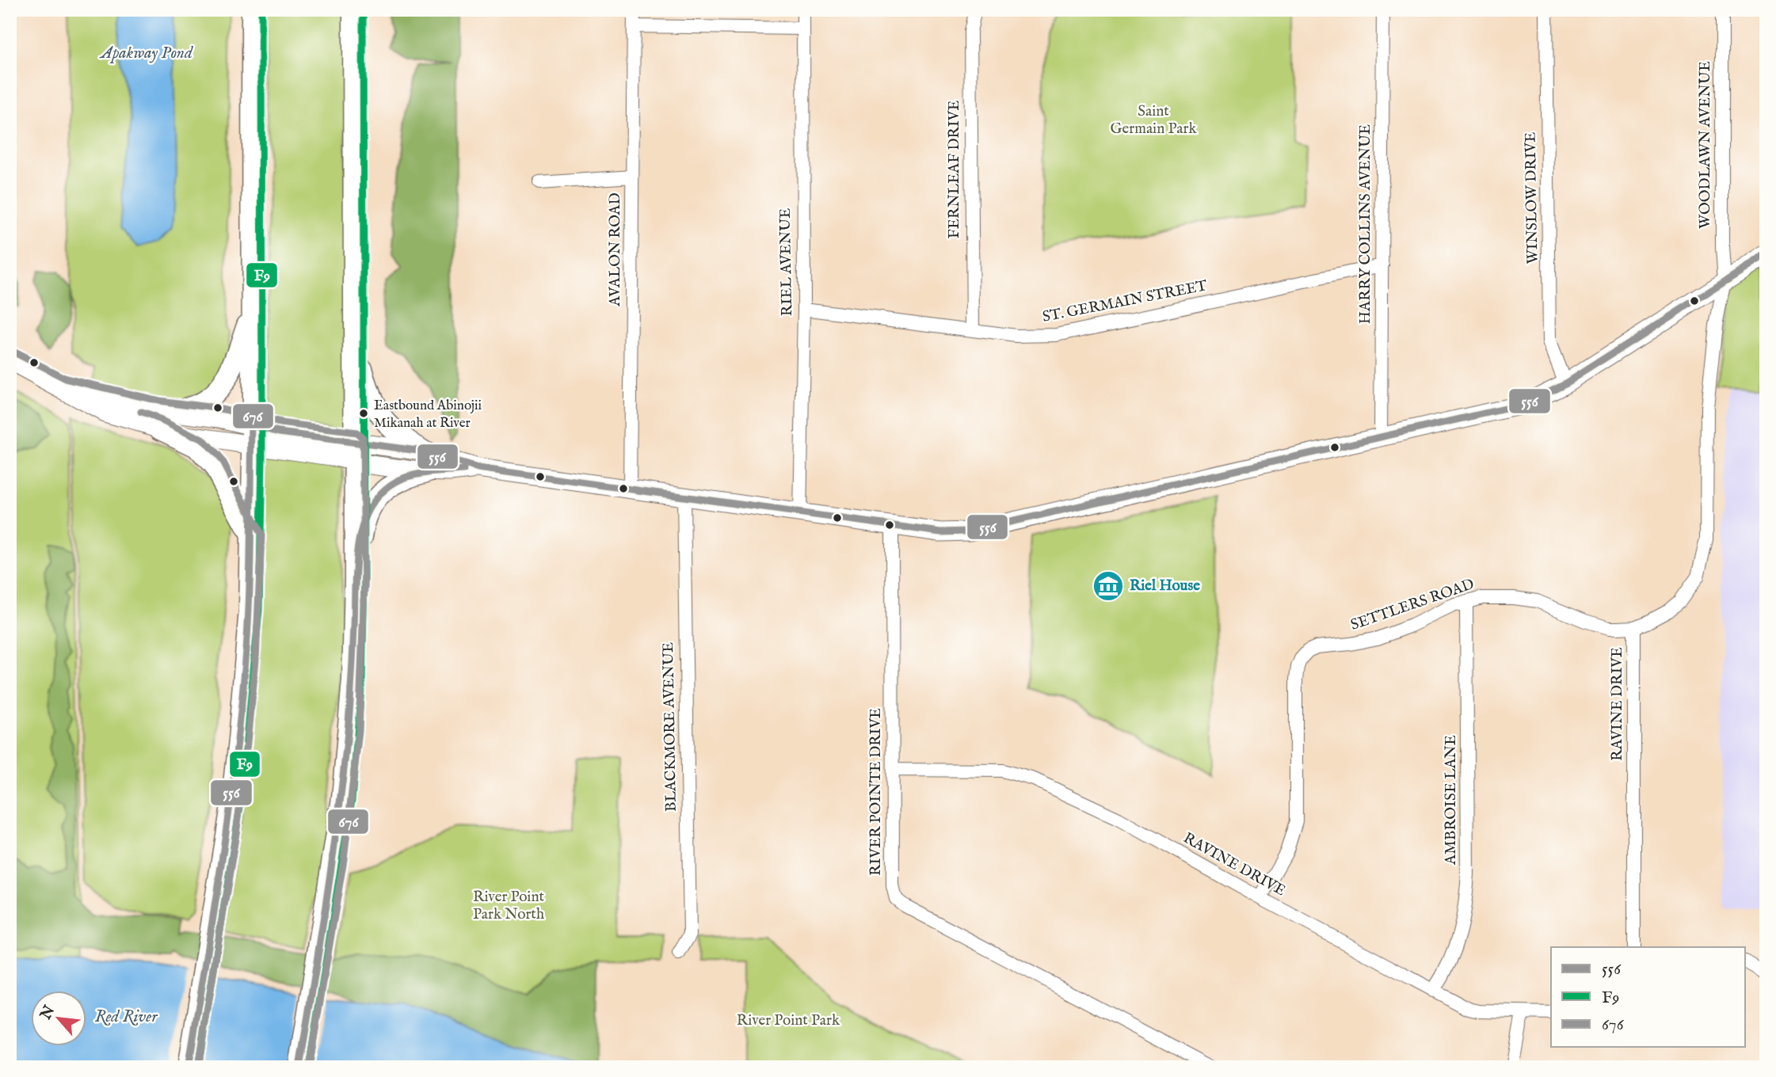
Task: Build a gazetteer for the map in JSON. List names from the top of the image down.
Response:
{
  "streets": {
    "street": [
      "WOODLAWN AVENUE",
      "FERNLEAF DRIVE",
      "WINSLOW DRIVE",
      "HARRY COLLINS AVENUE",
      "AVALON ROAD",
      "RIEL AVENUE",
      "ST. GERMAIN STREET",
      "SETTLERS ROAD",
      "RAVINE DRIVE",
      "BLACKMORE AVENUE",
      "RIVER POINTE DRIVE",
      "AMBROISE LANE"
    ]
  },
  "crossings": [
    ["WOODLAWN AVENUE", "SETTLERS ROAD"],
    ["FERNLEAF DRIVE", "ST. GERMAIN STREET"],
    ["HARRY COLLINS AVENUE", "ST. GERMAIN STREET"],
    ["RIEL AVENUE", "ST. GERMAIN STREET"],
    ["SETTLERS ROAD", "RAVINE DRIVE"],
    ["SETTLERS ROAD", "AMBROISE LANE"],
    ["RAVINE DRIVE", "RIVER POINTE DRIVE"],
    ["RAVINE DRIVE", "AMBROISE LANE"]
  ],
  "water": ["Apakway Pond", "Red River"],
  "parks": ["Saint Germain Park", "River Point Park North", "River Point Park"],
  "places": {
    "other": ["Eastbound Abinojii Mikanah at River"],
    "museum": ["Riel House"]
  },
  "lines": ["transit line F9", "transit line 556", "transit line 676"],
  "legend": ["556", "F9", "676"],
  "north": "top left"
}
